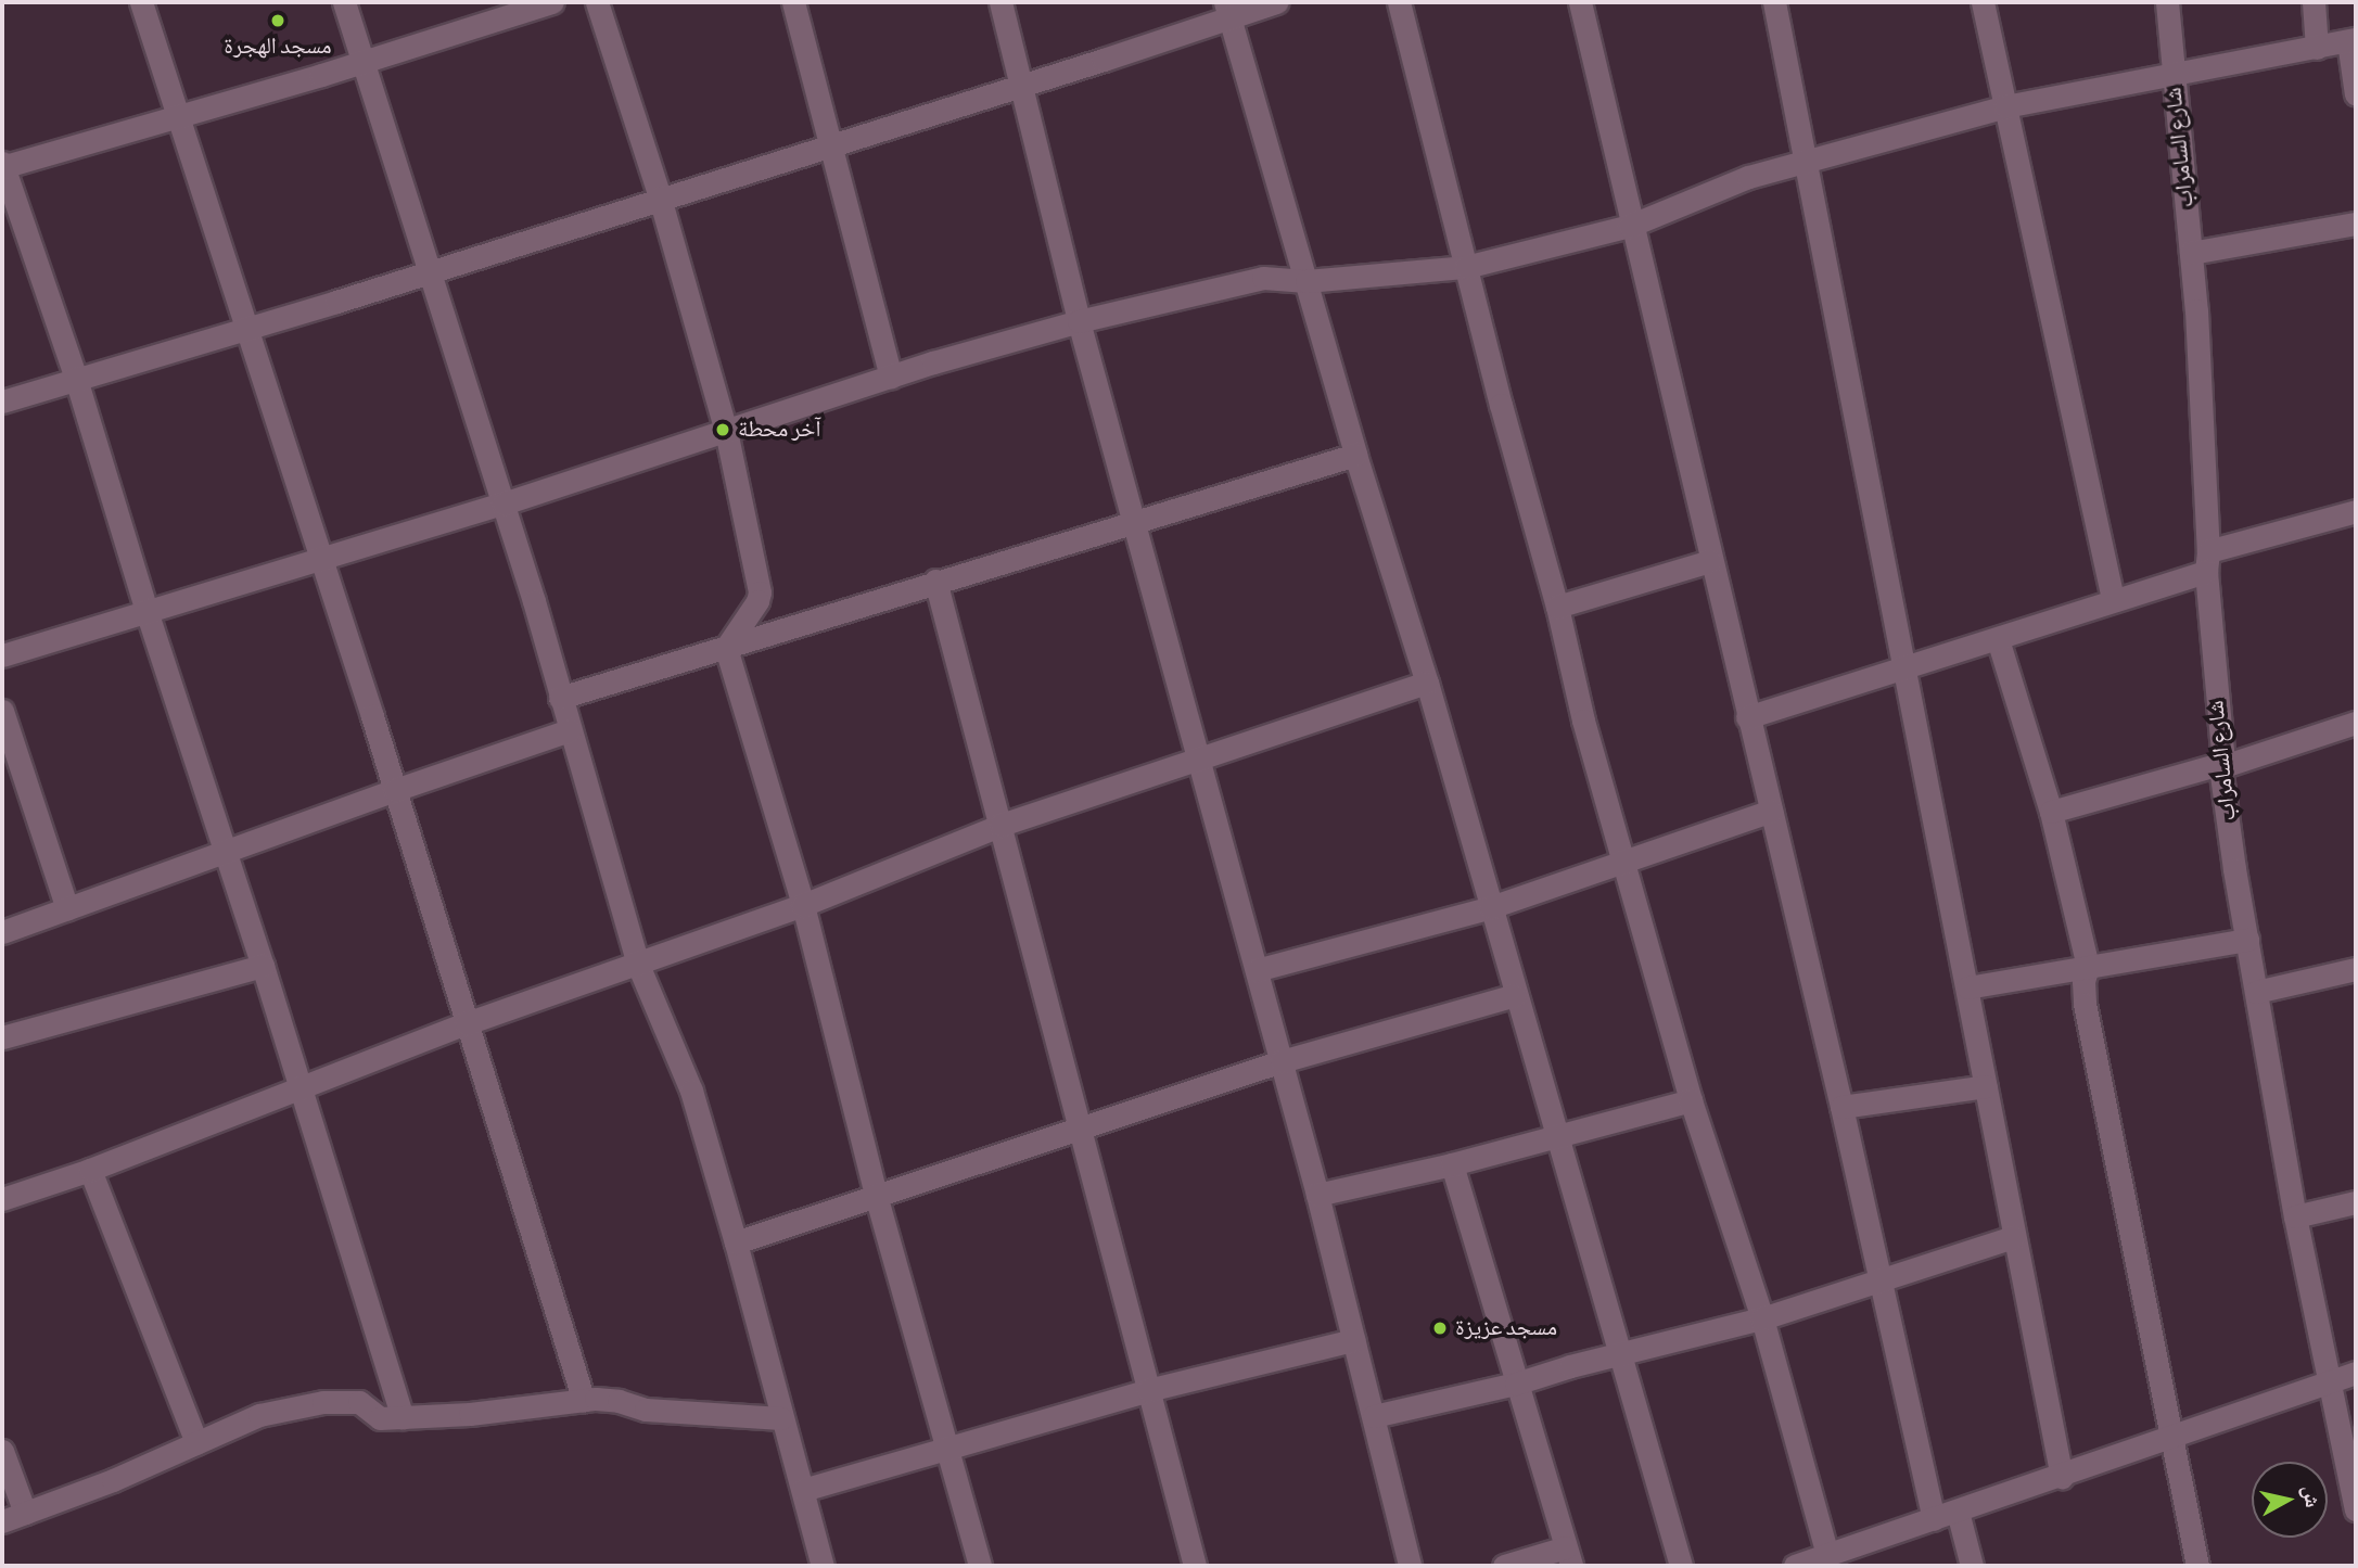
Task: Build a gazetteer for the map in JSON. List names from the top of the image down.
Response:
{
  "streets": {
    "street": ["شارع السامراب"]
  },
  "places": ["مسجد الهجرة", "آخر محطة", "مسجد عزيزة"],
  "north": "right"
}
